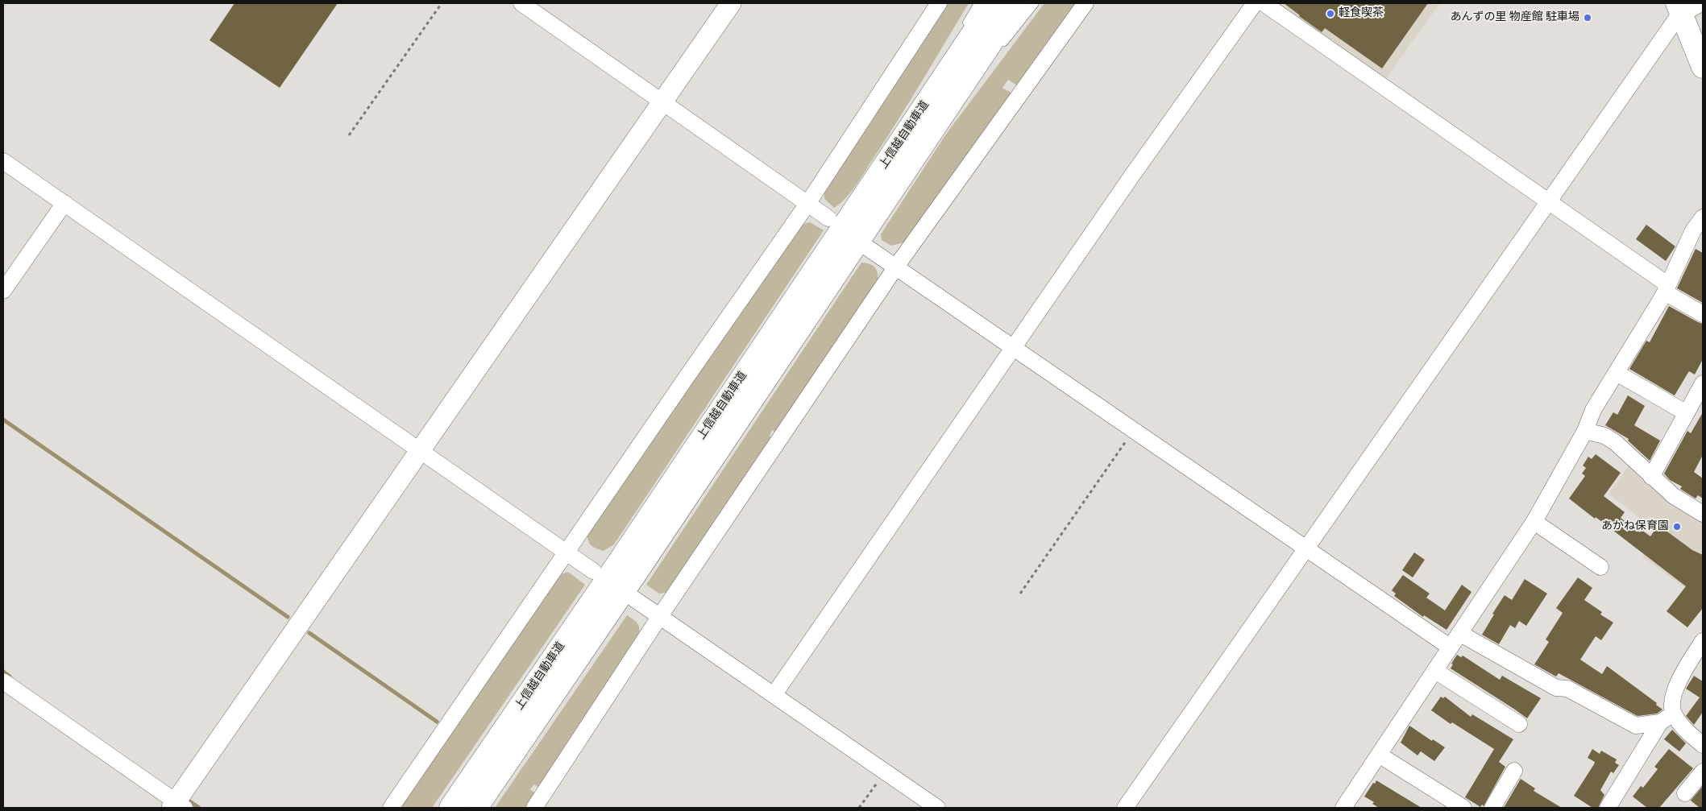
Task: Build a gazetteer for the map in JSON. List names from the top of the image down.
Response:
{
  "streets": {
    "main road": ["上信越自動車道"]
  },
  "places": ["軽食喫茶", "あんずの里 物産館 駐車場", "あかね保育園"]
}
